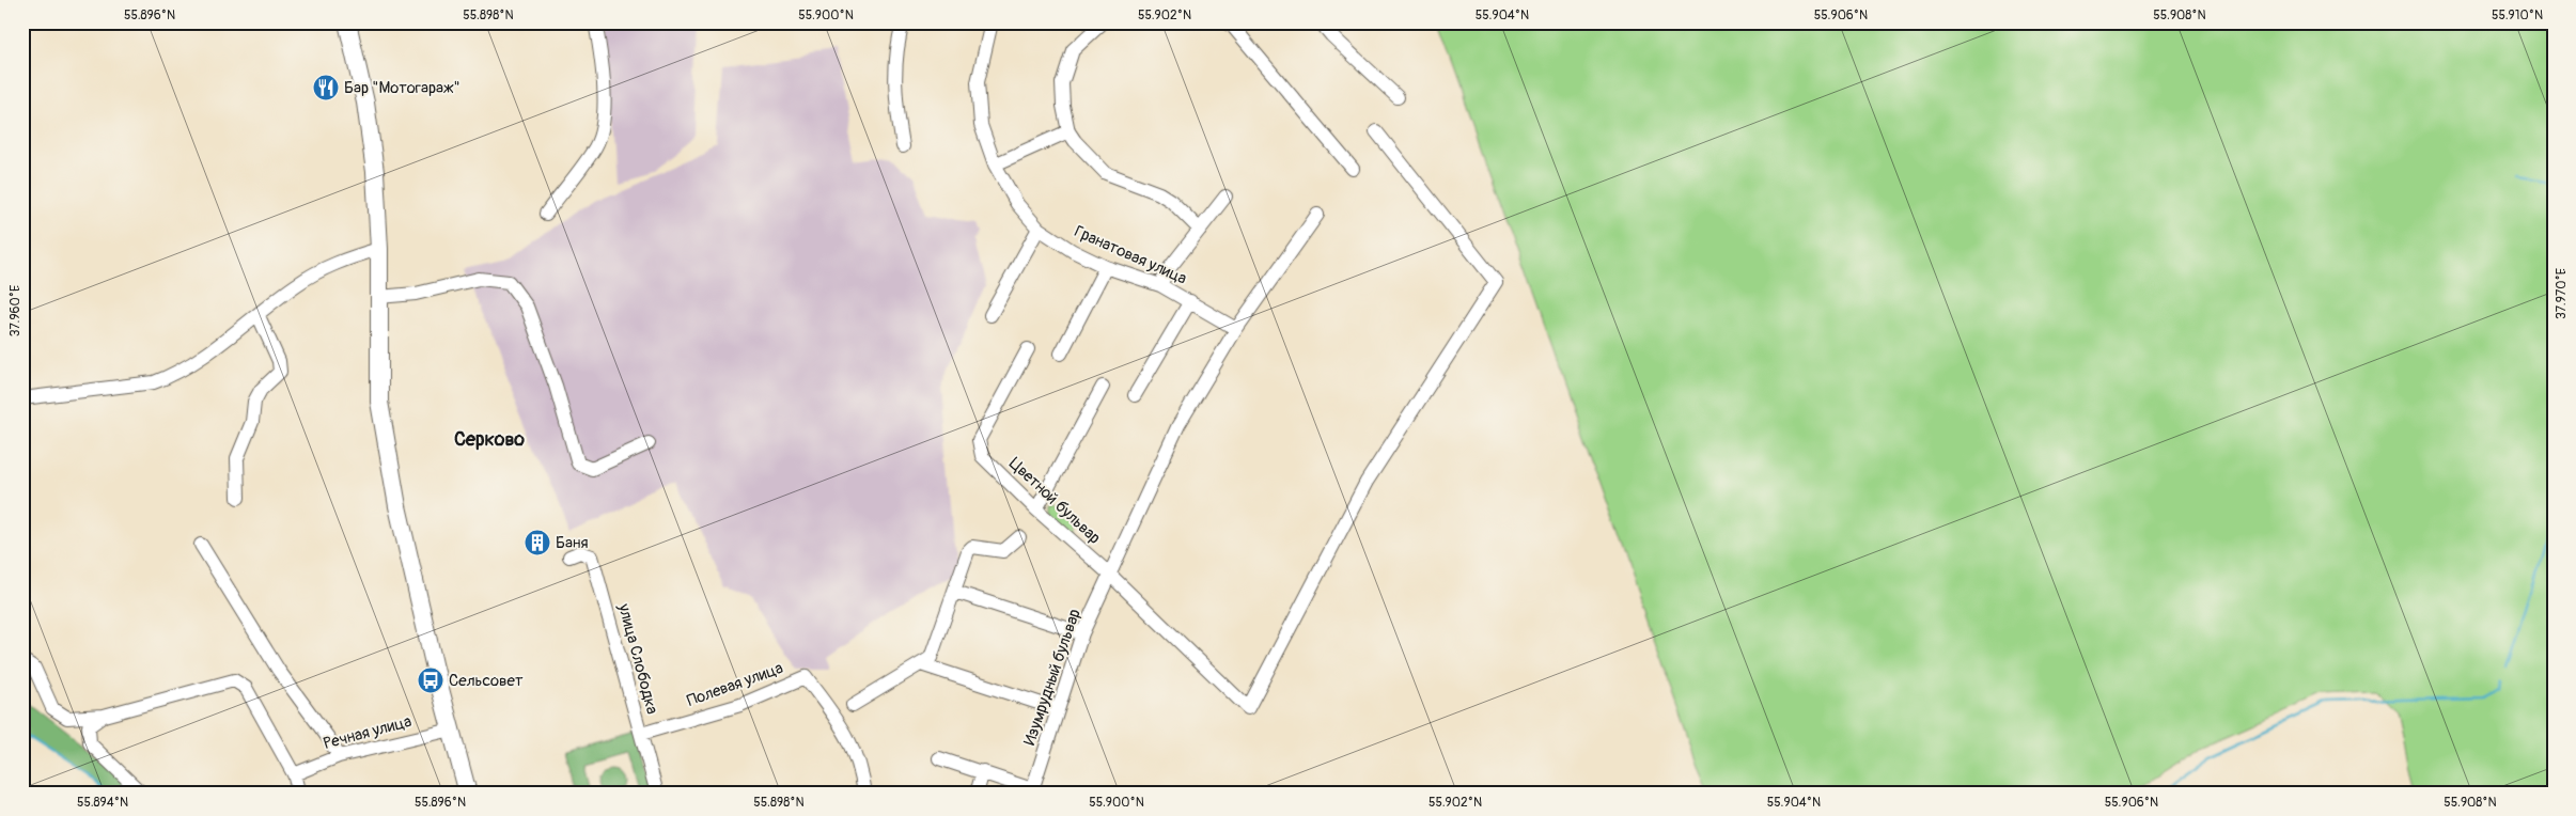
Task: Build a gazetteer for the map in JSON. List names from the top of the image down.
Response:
{
  "streets": {
    "street": [
      "Гранатовая улица",
      "Цветной бульвар",
      "улица Слободка",
      "Изумрудный бульвар",
      "Полевая улица",
      "Речная улица"
    ]
  },
  "crossings": [
    ["Гранатовая улица", "Изумрудный бульвар"],
    ["Цветной бульвар", "Изумрудный бульвар"],
    ["улица Слободка", "Полевая улица"]
  ],
  "districts": ["Серково"],
  "places": {
    "restaurant": ["Бар \"Мотогараж\""],
    "building": ["Баня"],
    "bus stop": ["Сельсовет"]
  },
  "coordinates": [
    "55.896°N",
    "55.898°N",
    "55.900°N",
    "55.902°N",
    "55.904°N",
    "55.906°N",
    "55.908°N",
    "55.910°N",
    "37.970°E",
    "37.960°E",
    "55.894°N"
  ]
}
